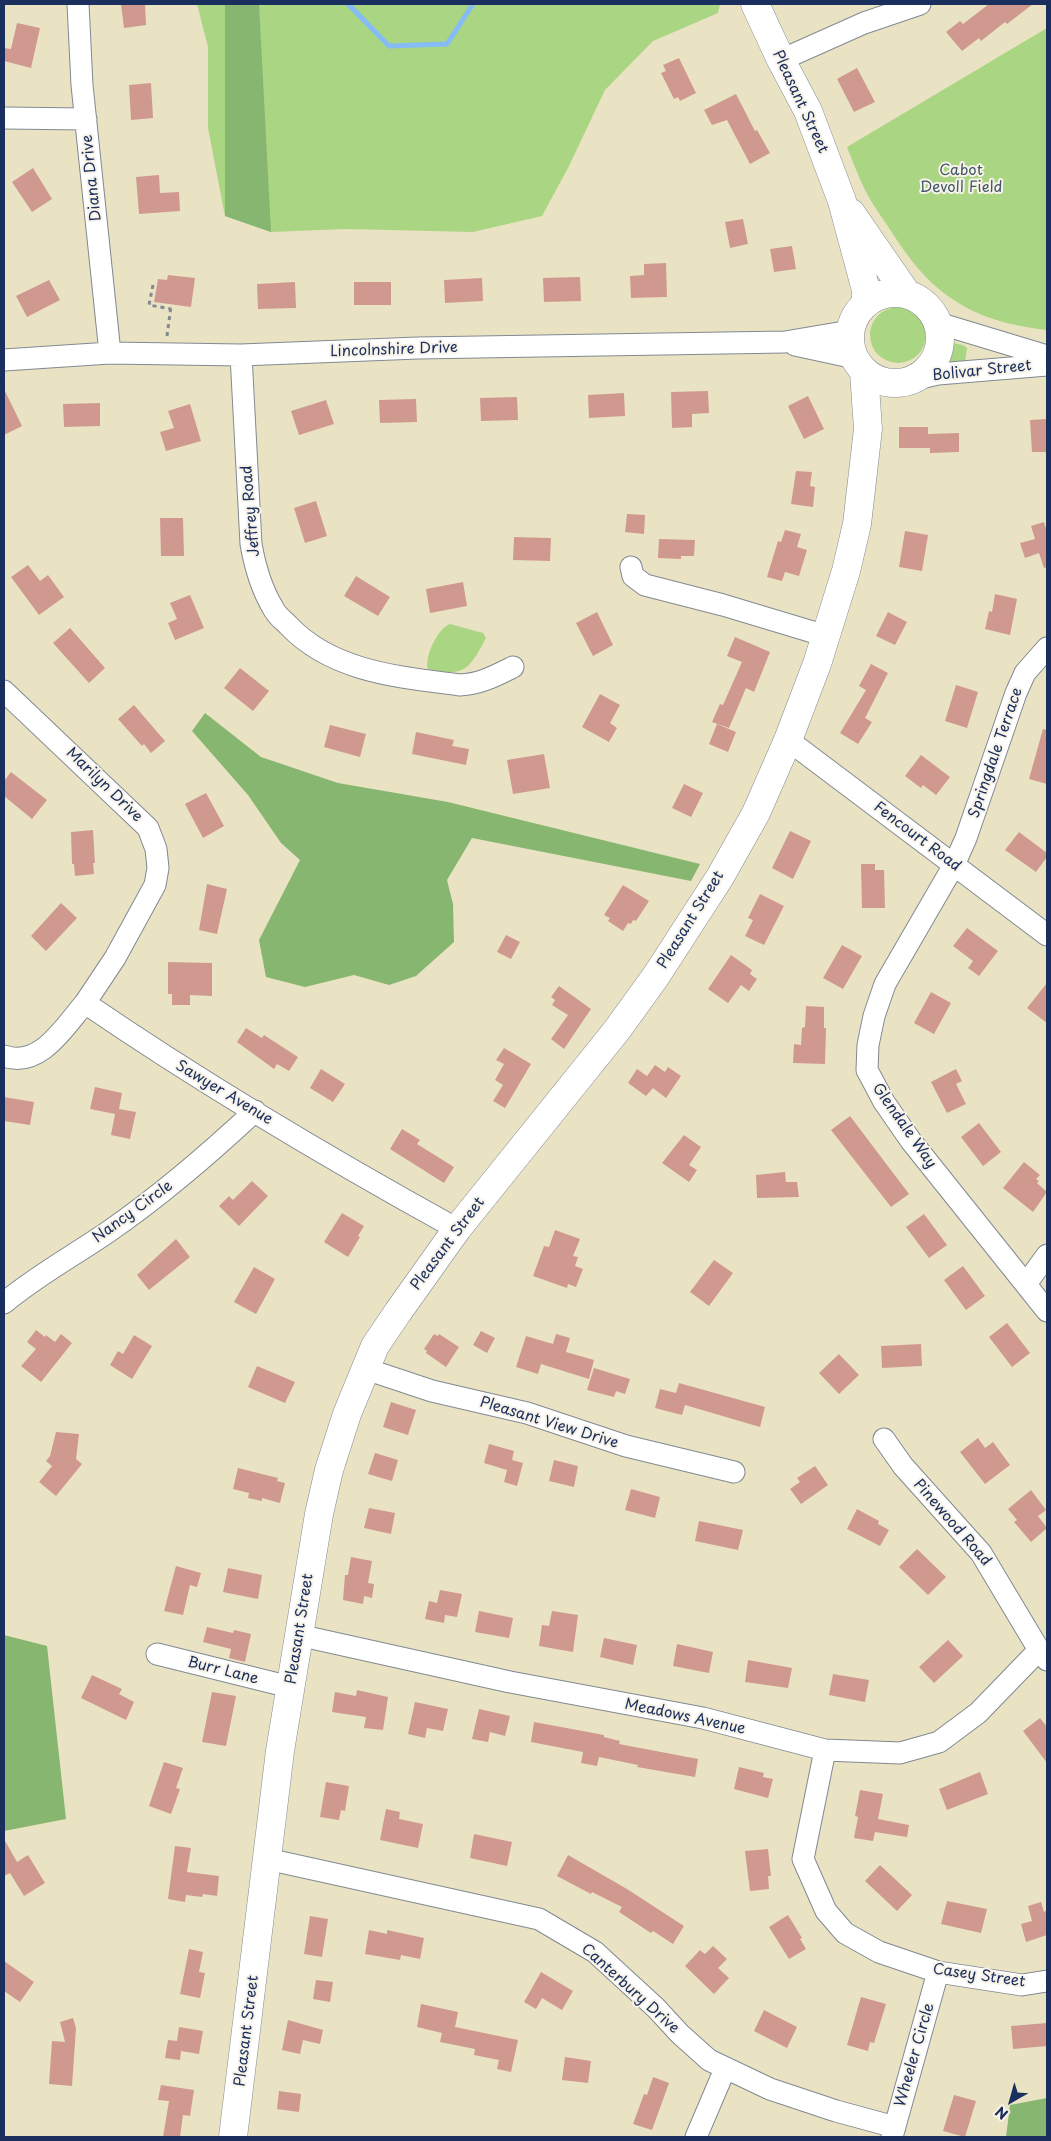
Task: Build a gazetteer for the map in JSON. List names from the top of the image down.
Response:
{
  "streets": {
    "main road": ["Pleasant Street"],
    "street": [
      "Diana Drive",
      "Lincolnshire Drive",
      "Bolivar Street",
      "Jeffrey Road",
      "Springdale Terrace",
      "Marilyn Drive",
      "Fencourt Road",
      "Sawyer Avenue",
      "Glendale Way",
      "Nancy Circle",
      "Pleasant View Drive",
      "Pinewood Road",
      "Burr Lane",
      "Meadows Avenue",
      "Casey Street",
      "Canterbury Drive",
      "Wheeler Circle"
    ]
  },
  "crossings": [
    ["Pleasant Street", "Lincolnshire Drive"],
    ["Pleasant Street", "Bolivar Street"],
    ["Pleasant Street", "Fencourt Road"],
    ["Pleasant Street", "Sawyer Avenue"],
    ["Pleasant Street", "Pleasant View Drive"],
    ["Pleasant Street", "Burr Lane"],
    ["Pleasant Street", "Meadows Avenue"],
    ["Pleasant Street", "Canterbury Drive"],
    ["Diana Drive", "Lincolnshire Drive"],
    ["Lincolnshire Drive", "Bolivar Street"],
    ["Lincolnshire Drive", "Jeffrey Road"],
    ["Springdale Terrace", "Fencourt Road"],
    ["Springdale Terrace", "Glendale Way"],
    ["Marilyn Drive", "Sawyer Avenue"],
    ["Fencourt Road", "Glendale Way"],
    ["Sawyer Avenue", "Nancy Circle"],
    ["Pinewood Road", "Meadows Avenue"],
    ["Meadows Avenue", "Casey Street"],
    ["Casey Street", "Wheeler Circle"],
    ["Canterbury Drive", "Wheeler Circle"]
  ],
  "parks": ["Cabot Devoll Field"],
  "north": "bottom left"
}
